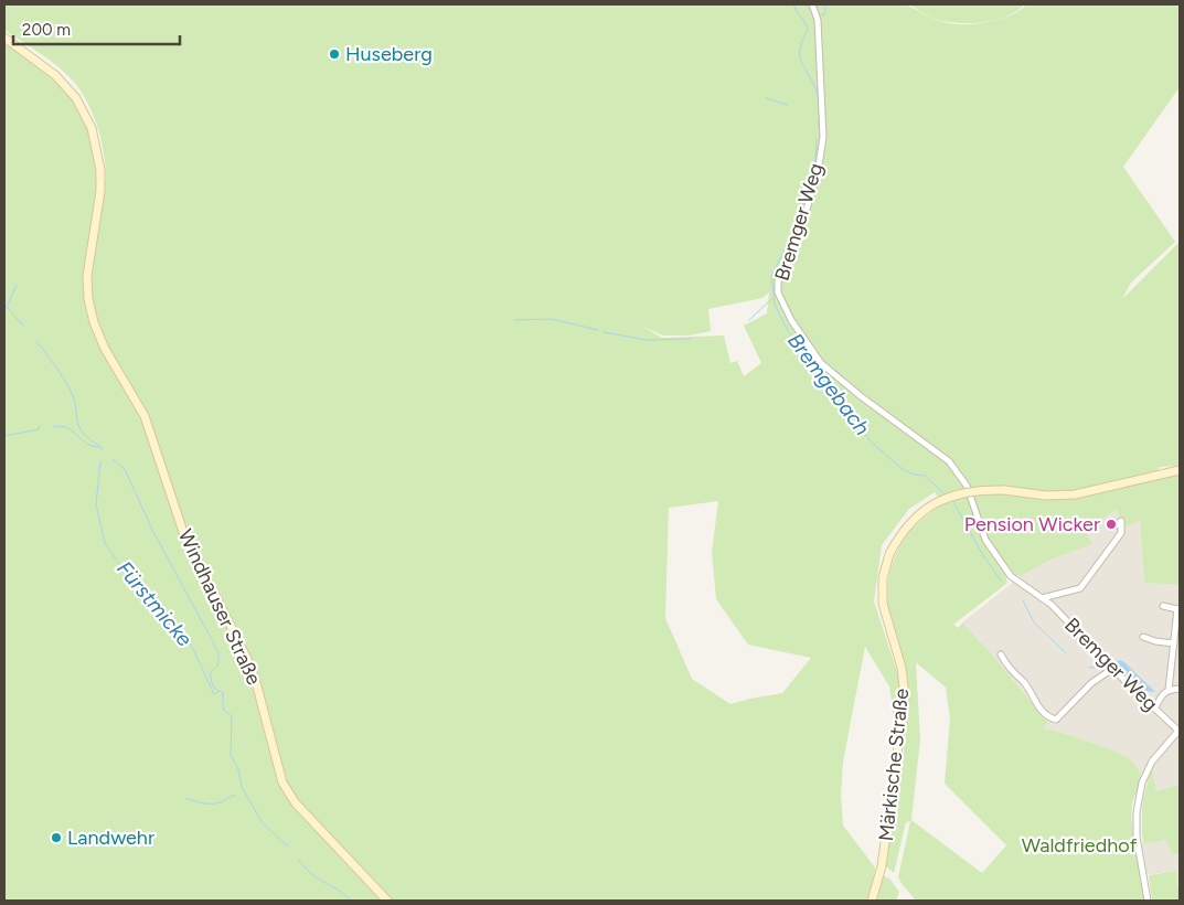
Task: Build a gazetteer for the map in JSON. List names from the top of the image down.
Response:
{
  "streets": {
    "main road": ["Windhauser Straße", "Märkische Straße"],
    "street": ["Bremger Weg"]
  },
  "water": ["Bremgebach", "Fürstmicke"],
  "parks": ["Waldfriedhof"],
  "places": ["Huseberg", "Pension Wicker", "Landwehr"],
  "scale_bar": "200 m"
}
